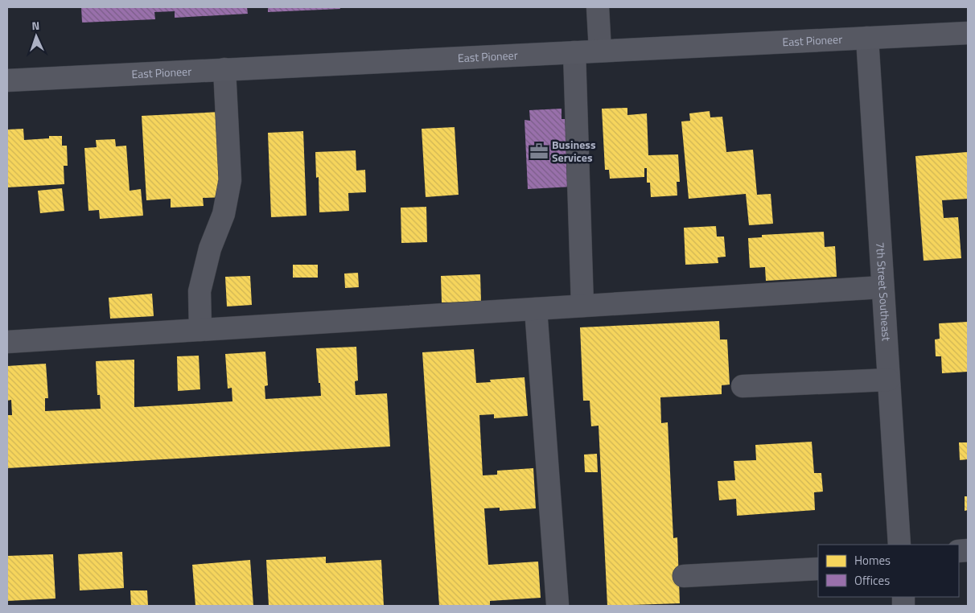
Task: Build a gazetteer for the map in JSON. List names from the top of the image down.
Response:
{
  "streets": {
    "main road": ["East Pioneer"],
    "street": ["7th Street Southeast"]
  },
  "crossings": [
    ["East Pioneer", "7th Street Southeast"]
  ],
  "places": {
    "office": ["Business Services"]
  },
  "legend": ["Homes", "Offices"],
  "north": "top"
}
